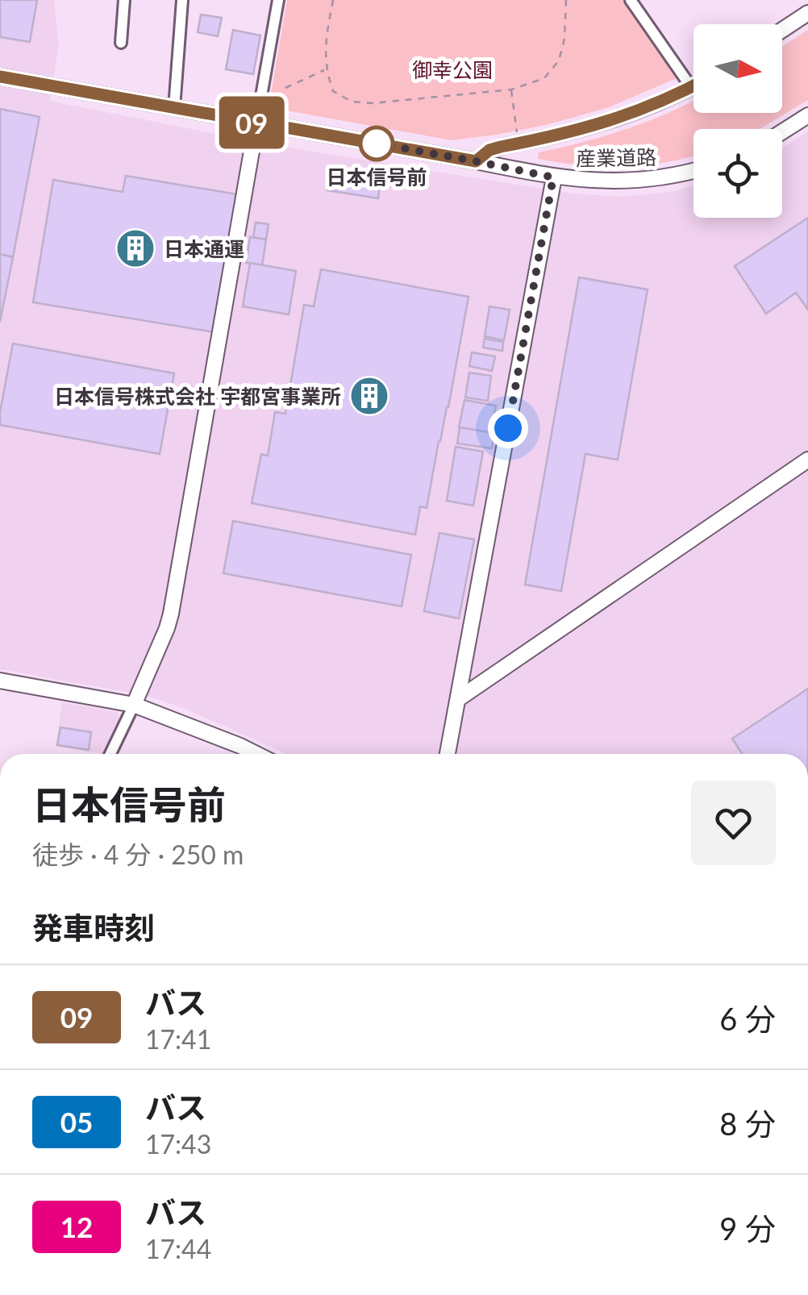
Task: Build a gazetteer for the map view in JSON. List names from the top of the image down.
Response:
{
  "streets": {
    "street": ["産業道路"]
  },
  "parks": ["御幸公園"],
  "places": {
    "other": ["日本信号前"],
    "building": ["日本通運", "日本信号株式会社 宇都宮事業所"]
  },
  "lines": ["bus line 09"],
  "north": "right",
  "page": {
    "on_map": "09",
    "heading": [
      ["日本信号前", "徒歩 · 4 分 · 250 m"],
      "発車時刻"
    ],
    "list": [
      {
        "mark": "09",
        "name": "バス",
        "note": "17:41",
        "value": "6 分"
      },
      {
        "mark": "05",
        "name": "バス",
        "note": "17:43",
        "value": "8 分"
      },
      {
        "mark": "12",
        "name": "バス",
        "note": "17:44",
        "value": "9 分"
      }
    ]
  }
}
